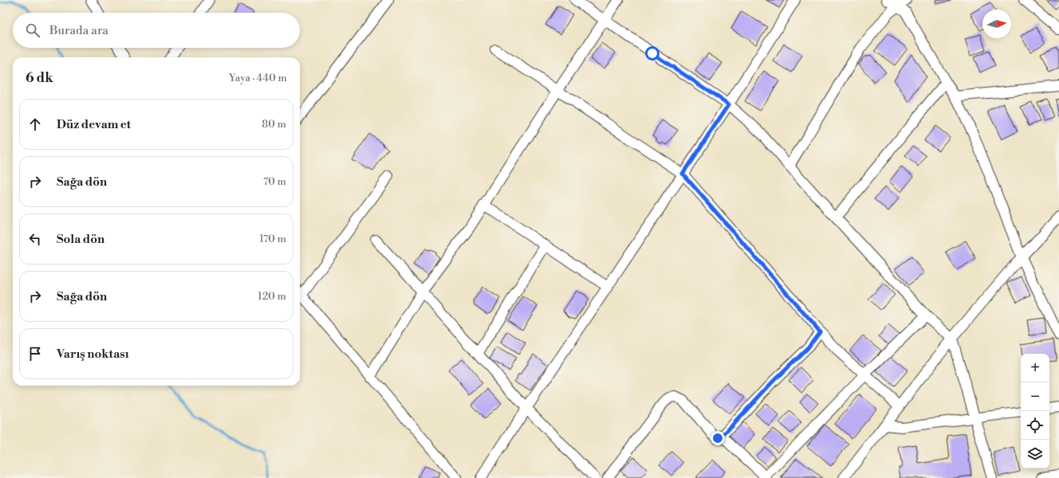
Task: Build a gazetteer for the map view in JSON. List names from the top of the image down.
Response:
{
  "north": "right",
  "page": {
    "search": "Burada ara",
    "heading": ["6 dk", "Yaya · 440 m"],
    "list": [
      ["Düz devam et", "80 m"],
      ["Sağa dön", "70 m"],
      ["Sola dön", "170 m"],
      ["Sağa dön", "120 m"],
      "Varış noktası"
    ],
    "map_buttons": ["+", "−"]
  }
}
